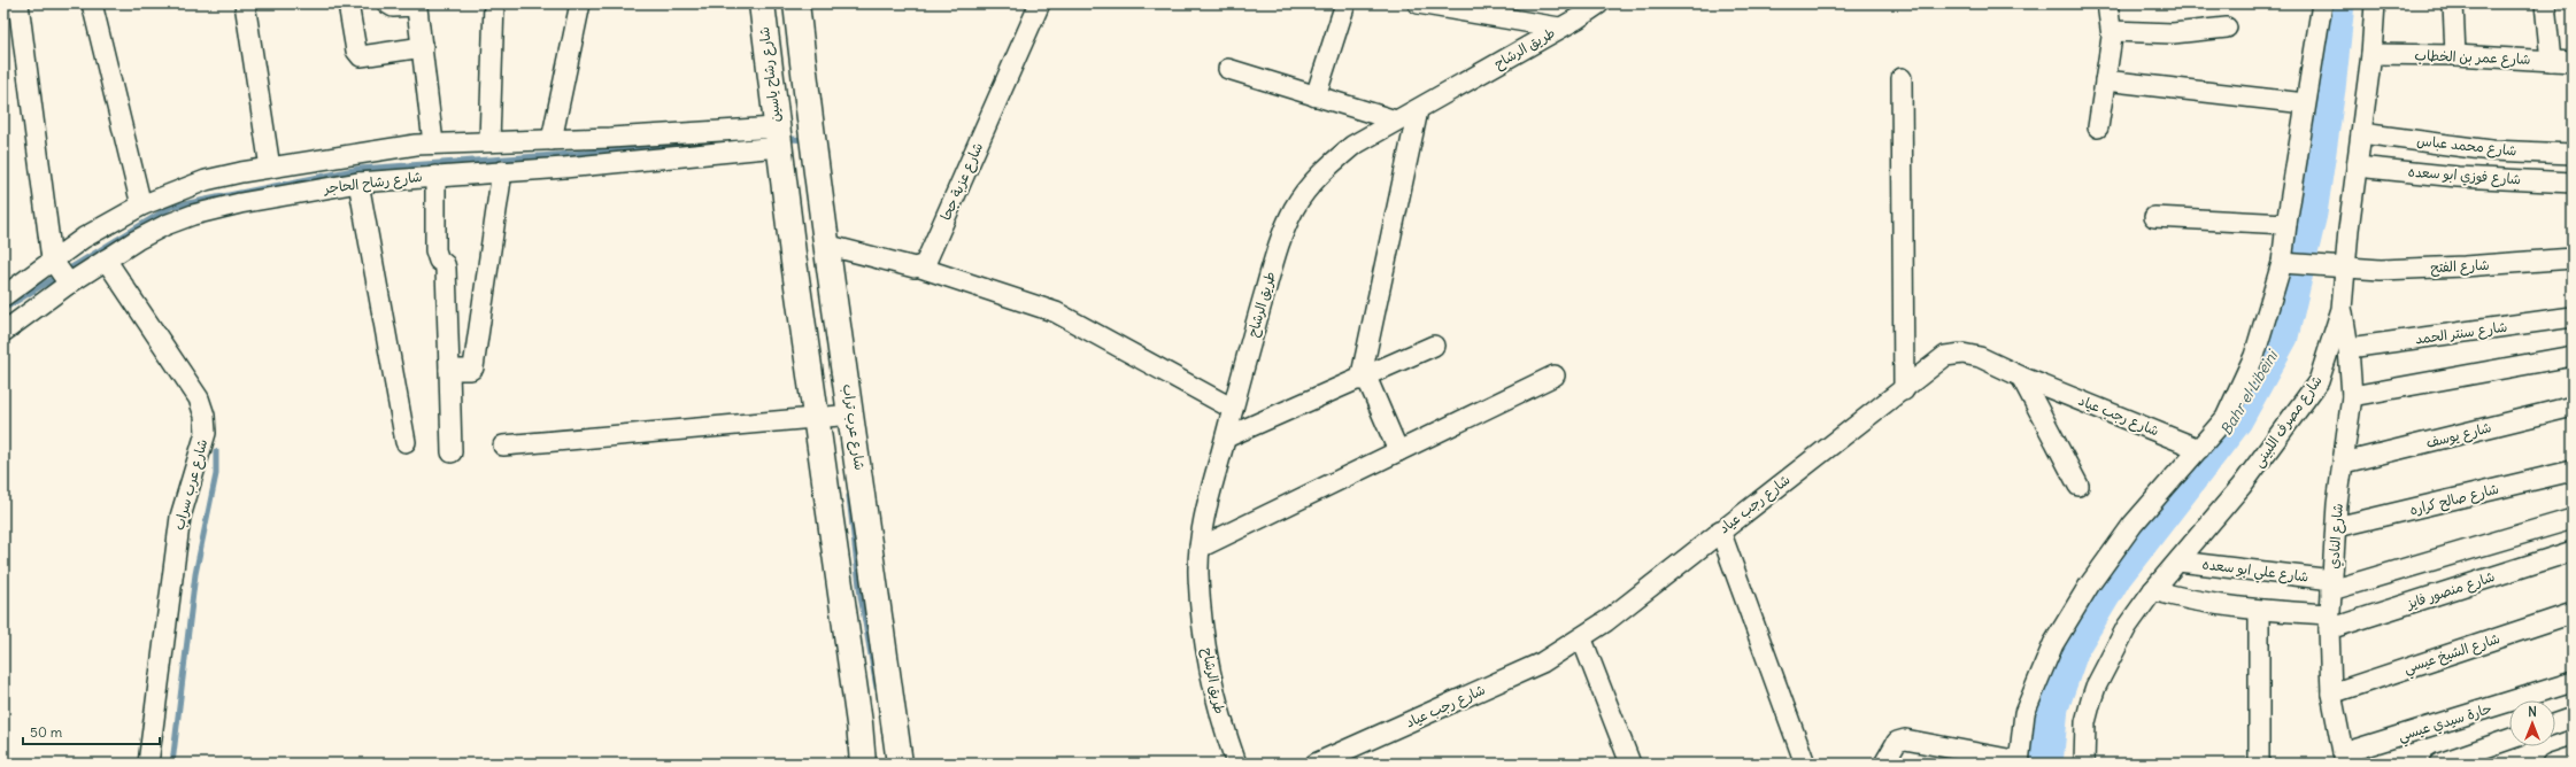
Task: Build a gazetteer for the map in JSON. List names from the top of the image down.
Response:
{
  "streets": {
    "street": [
      "طريق الرشاح",
      "شارع عمر بن الخطاب",
      "شارع رشاح ياسين",
      "شارع محمد عباس",
      "شارع فوزي ابو سعده",
      "شارع عزبة جحا",
      "شارع رشاح الحاجر",
      "شارع الفتح",
      "شارع سنتر الحمد",
      "شارع رجب عياد",
      "شارع مصرف اللبينى",
      "شارع عرب تراب",
      "شارع يوسف",
      "شارع عرب سراب",
      "شارع صالح كراره",
      "شارع النادي",
      "شارع علي ابو سعده",
      "شارع منصور فايز",
      "شارع الشيخ عيسي",
      "حارة سيدي عيسي"
    ]
  },
  "crossings": [
    ["شارع عمر بن الخطاب", "شارع مصرف اللبينى"],
    ["شارع رشاح ياسين", "شارع رشاح الحاجر"],
    ["شارع رشاح ياسين", "شارع عرب تراب"],
    ["شارع محمد عباس", "شارع مصرف اللبينى"],
    ["شارع فوزي ابو سعده", "شارع مصرف اللبينى"],
    ["شارع رشاح الحاجر", "شارع عرب تراب"],
    ["شارع رشاح الحاجر", "شارع عرب سراب"],
    ["شارع الفتح", "شارع مصرف اللبينى"],
    ["شارع سنتر الحمد", "شارع النادي"],
    ["شارع مصرف اللبينى", "شارع النادي"],
    ["شارع مصرف اللبينى", "شارع علي ابو سعده"],
    ["شارع يوسف", "شارع النادي"],
    ["شارع صالح كراره", "شارع النادي"],
    ["شارع النادي", "شارع علي ابو سعده"],
    ["شارع النادي", "شارع منصور فايز"],
    ["شارع النادي", "شارع الشيخ عيسي"],
    ["شارع النادي", "حارة سيدي عيسي"]
  ],
  "water": ["Bahr el Libeini"],
  "scale_bar": "50 m",
  "north": "top"
}
